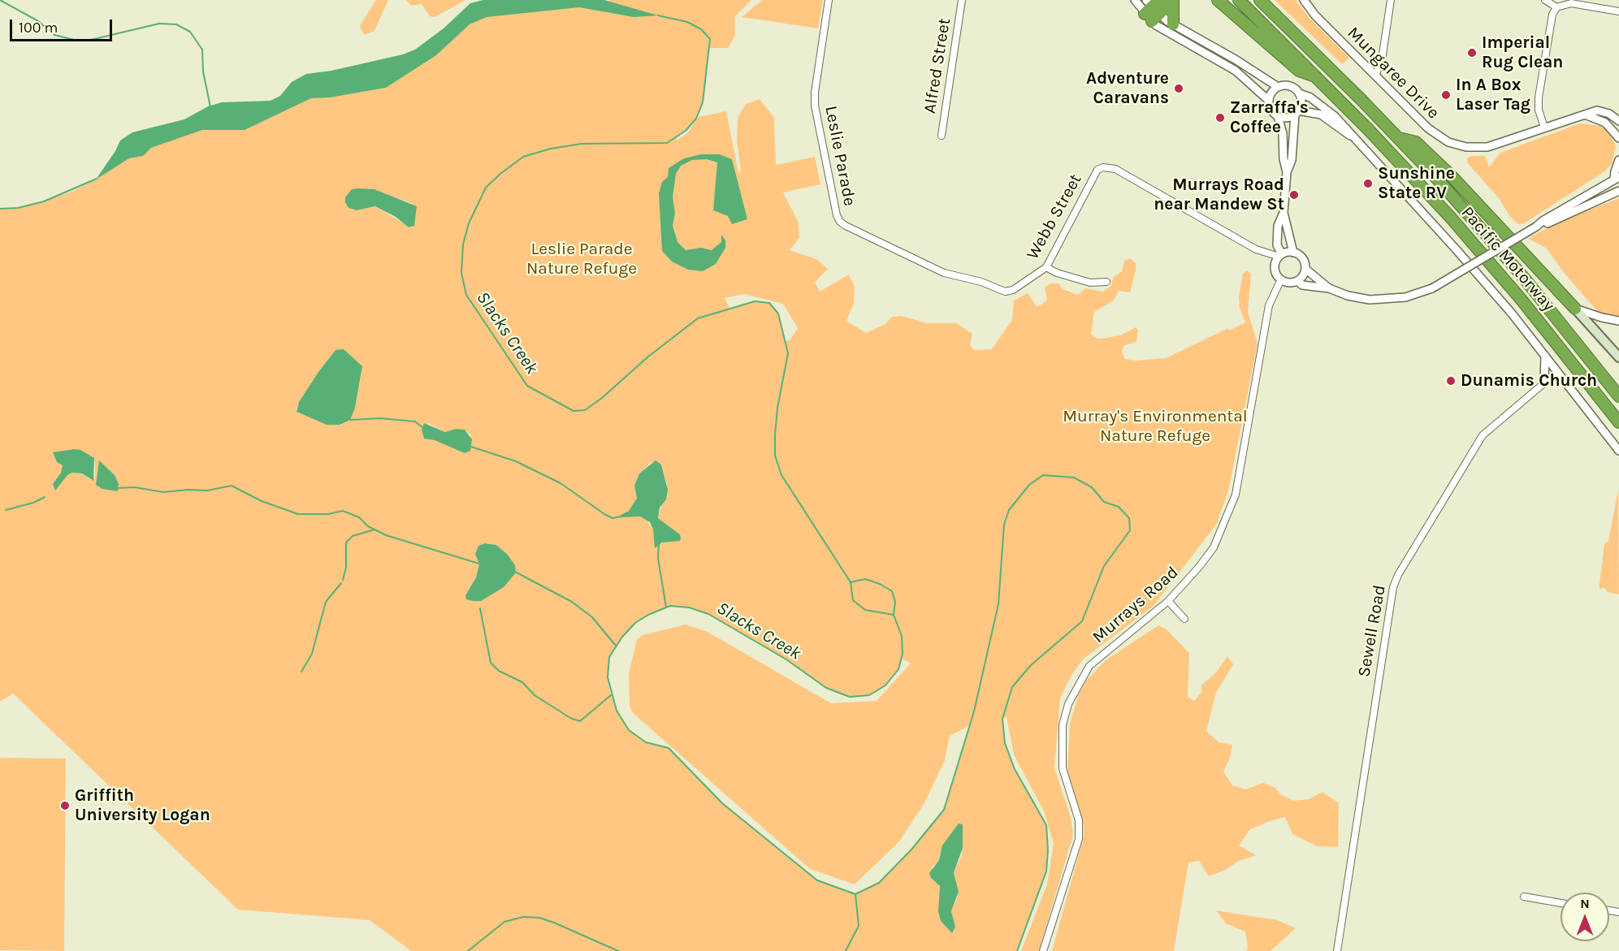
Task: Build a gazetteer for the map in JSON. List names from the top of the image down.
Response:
{
  "streets": {
    "highway": ["Pacific Motorway"],
    "street": [
      "Alfred Street",
      "Mungaree Drive",
      "Leslie Parade",
      "Webb Street",
      "Murrays Road",
      "Sewell Road"
    ]
  },
  "crossings": [
    ["Leslie Parade", "Webb Street"],
    ["Webb Street", "Murrays Road"]
  ],
  "water": ["Slacks Creek"],
  "parks": ["Leslie Parade Nature Refuge", "Murray's Environmental Nature Refuge"],
  "places": [
    "Imperial Rug Clean",
    "Adventure Caravans",
    "In A Box Laser Tag",
    "Zarraffa's Coffee",
    "Sunshine State RV",
    "Murrays Road near Mandew St",
    "Dunamis Church",
    "Griffith University Logan"
  ],
  "scale_bar": "100 m",
  "north": "top"
}
